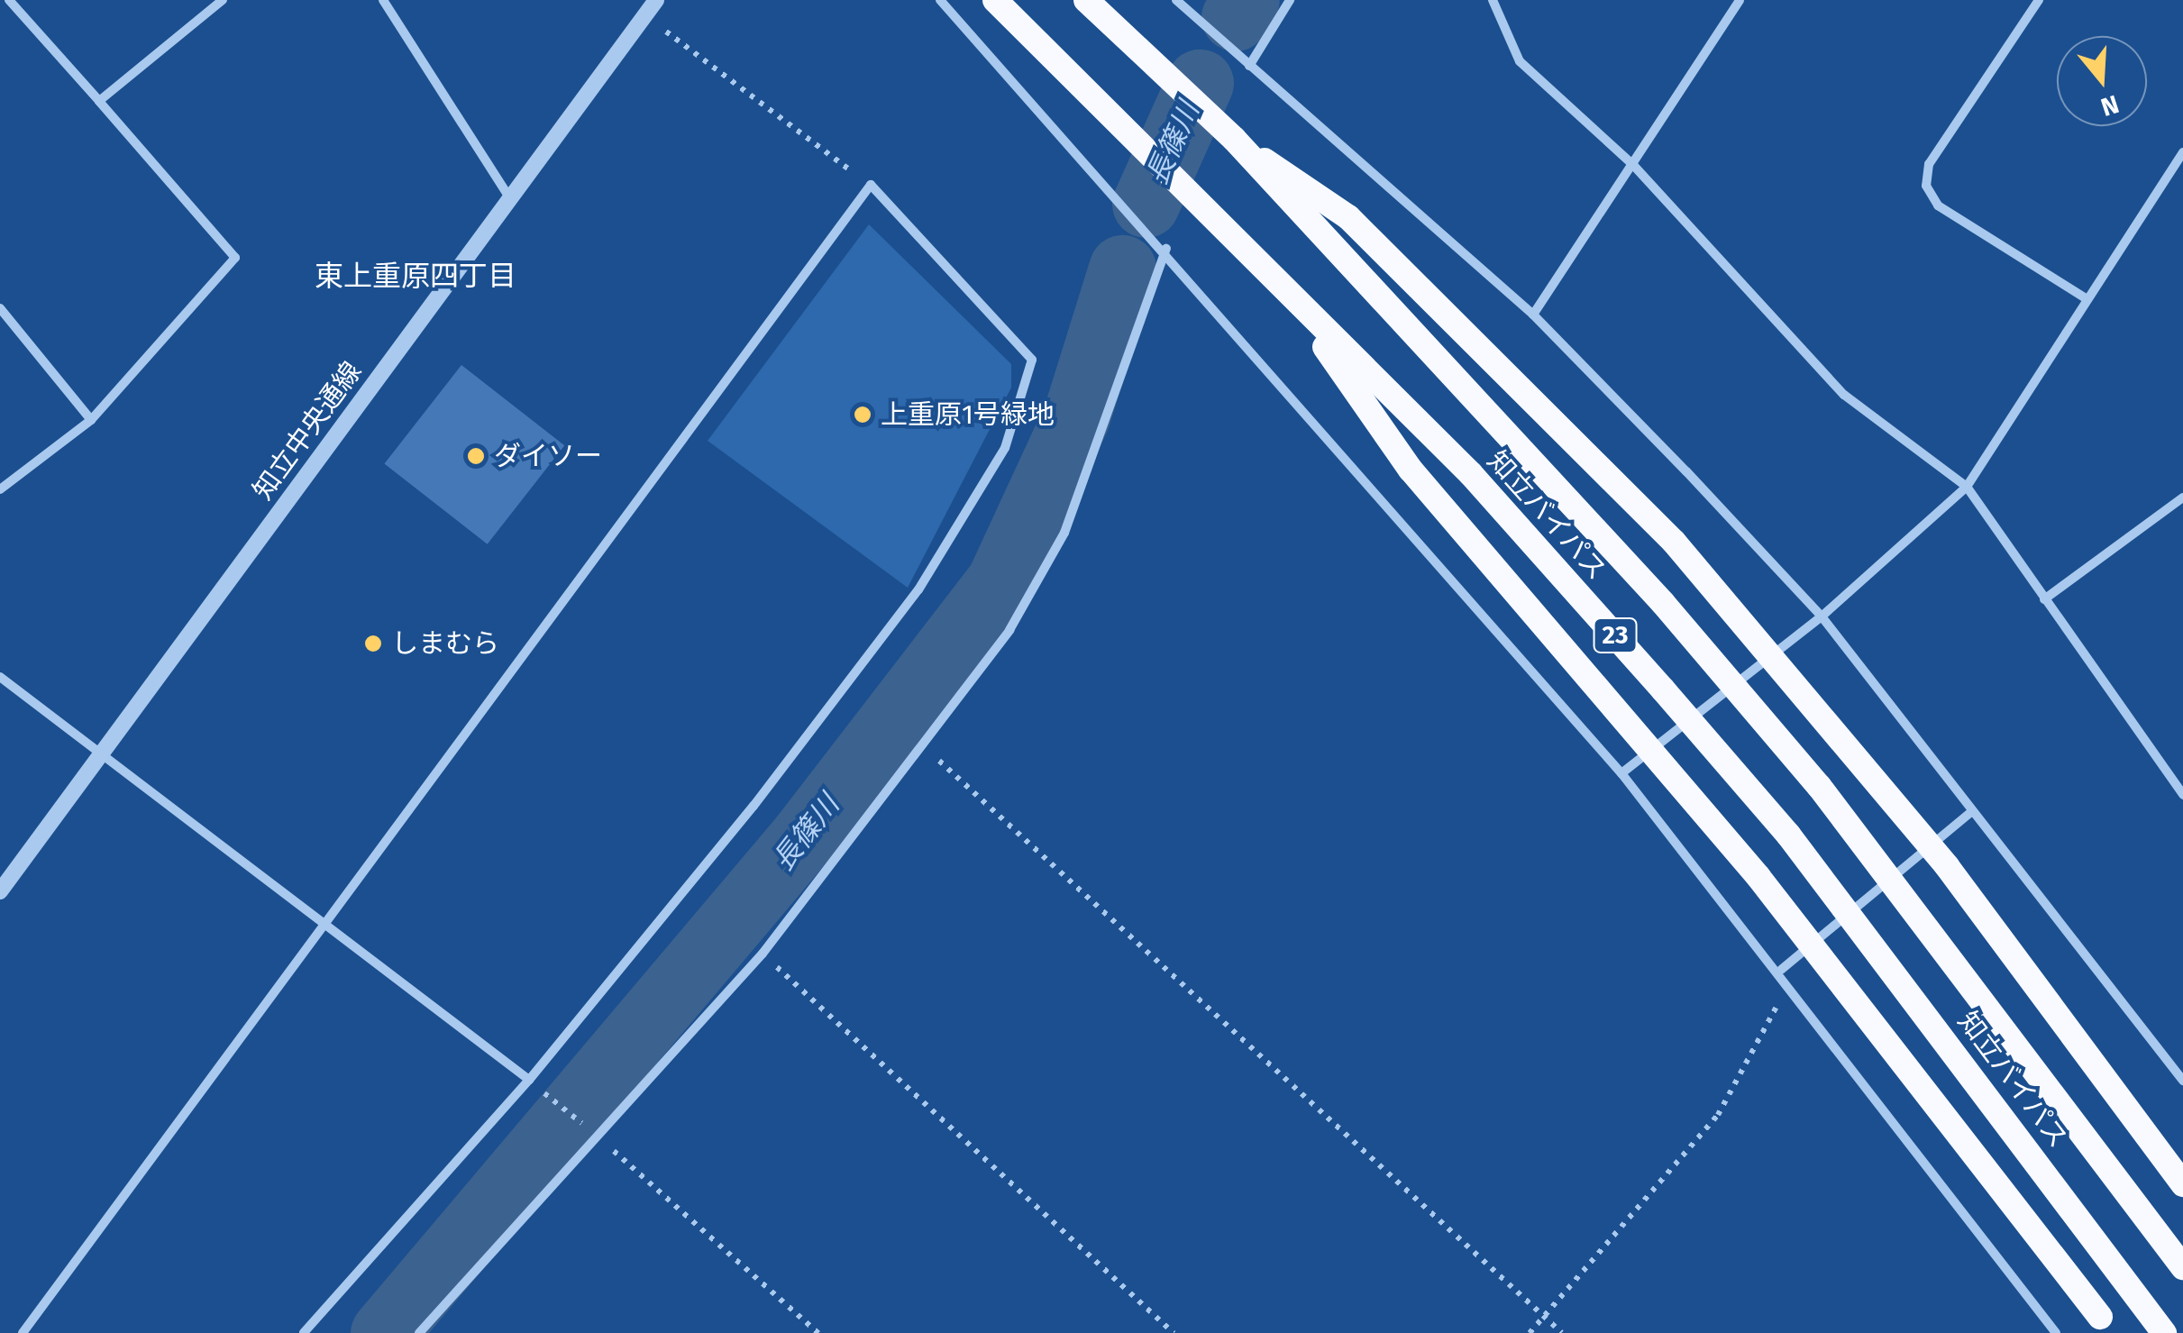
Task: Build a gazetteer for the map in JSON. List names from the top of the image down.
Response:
{
  "streets": {
    "highway": ["知立バイパス", "23"],
    "street": ["知立中央通線"]
  },
  "districts": ["東上重原四丁目"],
  "water": ["長篠川"],
  "places": ["上重原1号緑地", "ダイソー", "しまむら"],
  "north": "bottom"
}
